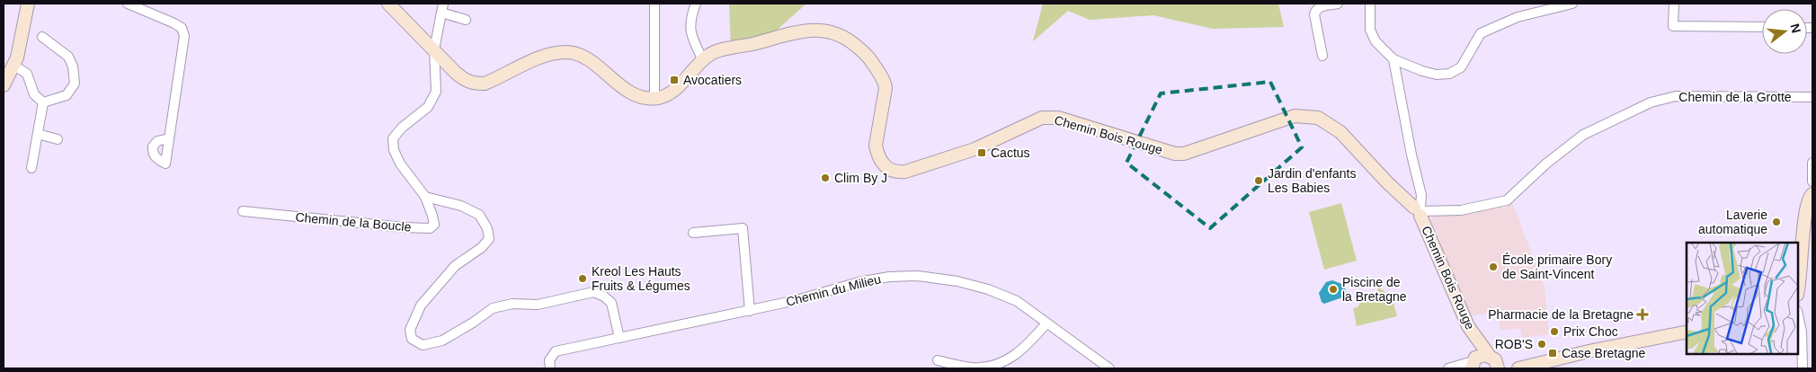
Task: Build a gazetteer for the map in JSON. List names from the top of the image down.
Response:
{
  "streets": {
    "street": [
      "Chemin de la Grotte",
      "Chemin Bois Rouge",
      "Chemin de la Boucle",
      "Chemin du Milieu"
    ]
  },
  "crossings": [
    ["Chemin de la Grotte", "Chemin Bois Rouge"]
  ],
  "places": {
    "transit": ["Avocatiers", "Cactus", "Case Bretagne"],
    "other": [
      "Clim By J",
      "Jardin d'enfants Les Babies",
      "Laverie automatique",
      "École primaire Bory de Saint-Vincent",
      "Kreol Les Hauts Fruits & Légumes",
      "Piscine de la Bretagne",
      "Prix Choc",
      "ROB'S"
    ],
    "health": ["Pharmacie de la Bretagne"]
  },
  "north": "right"
}
